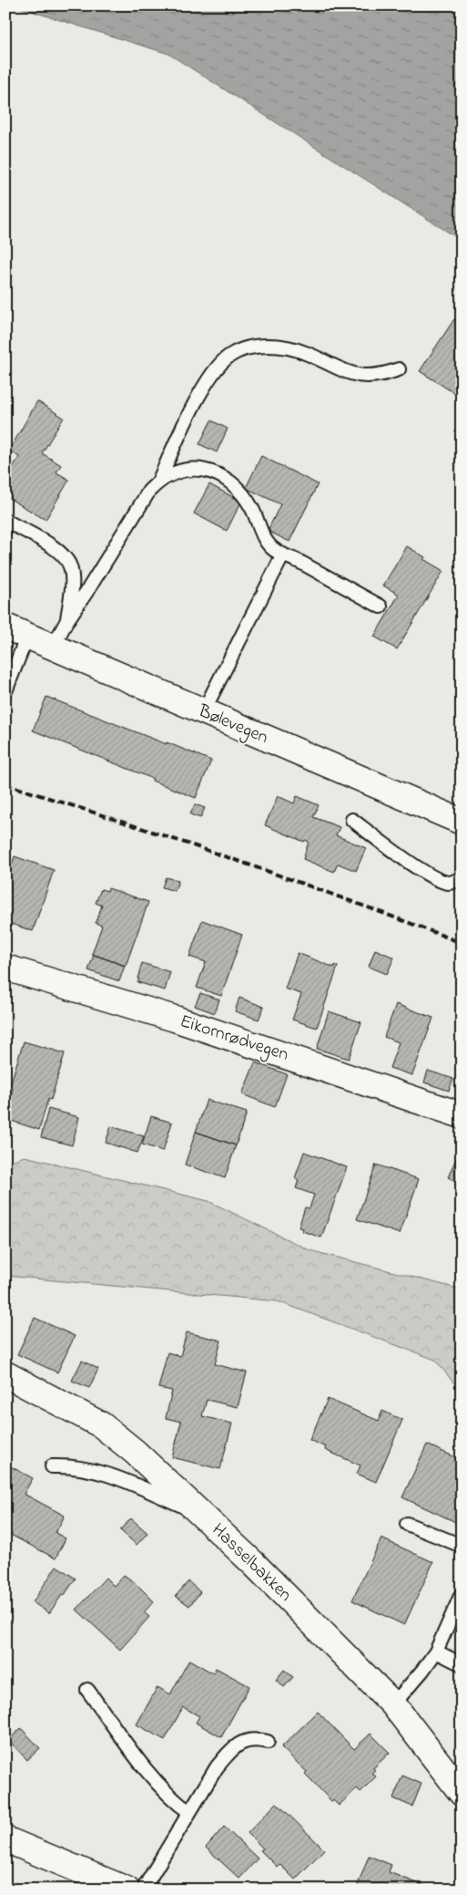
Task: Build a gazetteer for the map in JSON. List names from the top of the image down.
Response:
{
  "streets": {
    "street": ["Bølevegen", "Eikornrødvegen", "Hasselbakken"]
  }
}
